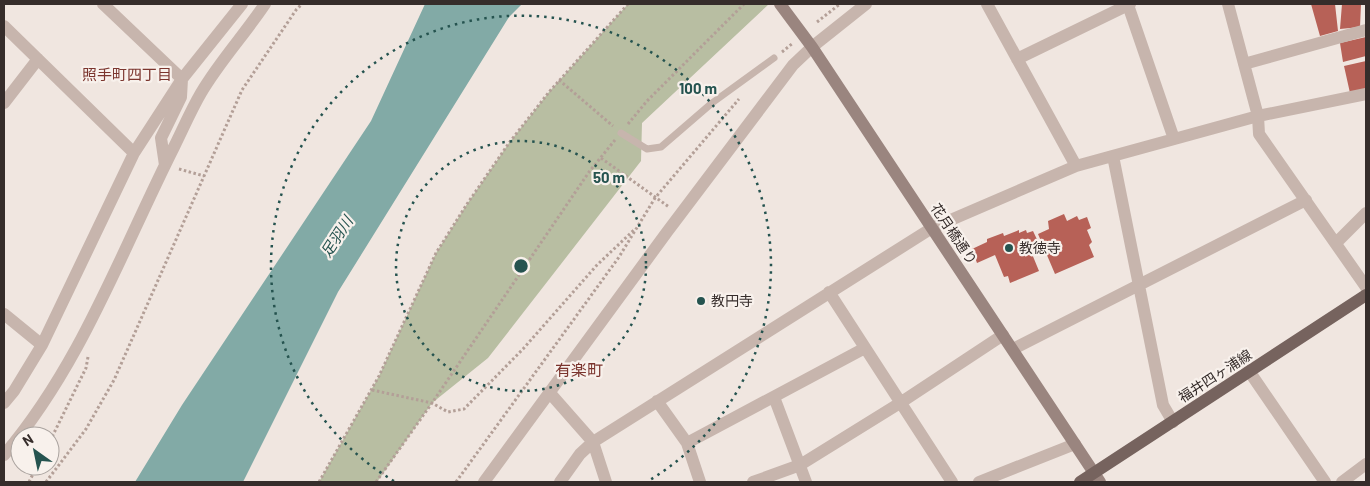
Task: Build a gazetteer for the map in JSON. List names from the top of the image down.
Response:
{
  "streets": {
    "main road": ["福井四ヶ浦線"],
    "street": ["花月橋通り"]
  },
  "crossings": [
    ["花月橋通り", "福井四ヶ浦線"]
  ],
  "districts": ["照手町四丁目", "有楽町"],
  "water": ["足羽川"],
  "places": ["教徳寺", "教円寺"],
  "north": "top left",
  "rings": ["100 m", "50 m"]
}
